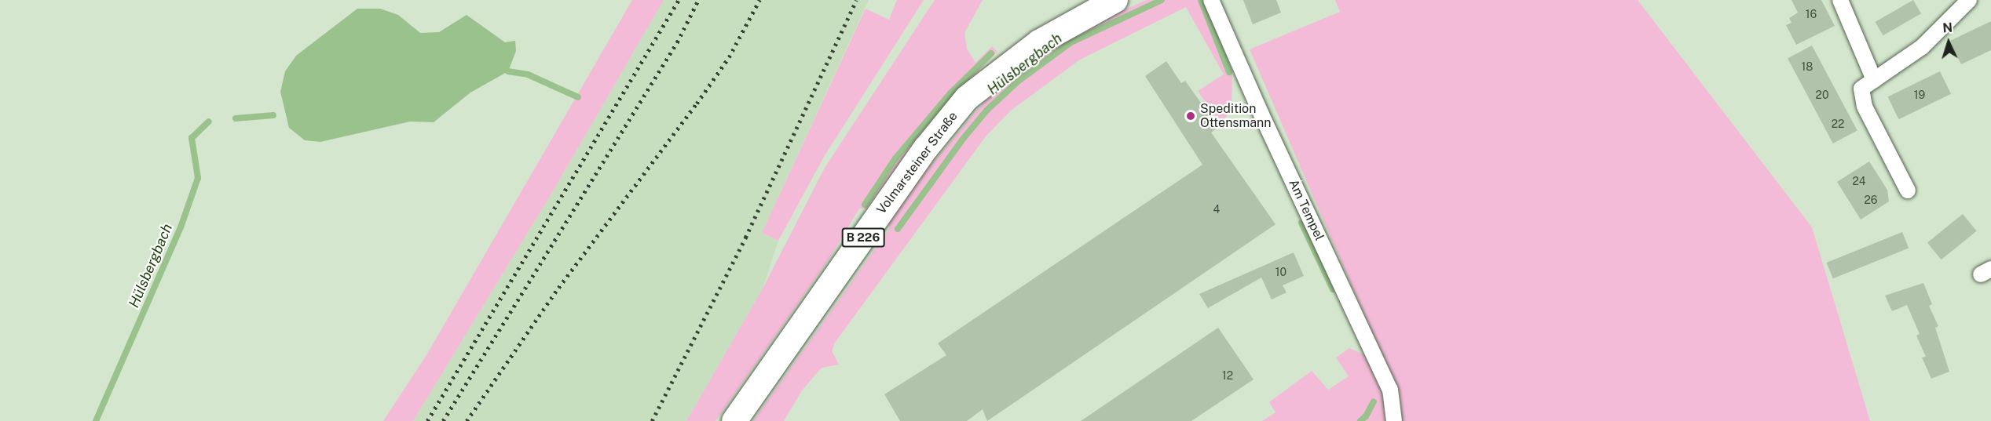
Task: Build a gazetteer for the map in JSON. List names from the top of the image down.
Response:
{
  "streets": {
    "main road": ["Volmarsteiner Straße", "B 226"],
    "street": ["Am Tempel"]
  },
  "water": ["Hülsbergbach"],
  "places": ["Spedition Ottensmann"],
  "house_numbers": [
    "16",
    "18",
    "20",
    "19",
    "22",
    "24",
    "26",
    "4",
    "10",
    "12"
  ],
  "north": "top"
}
